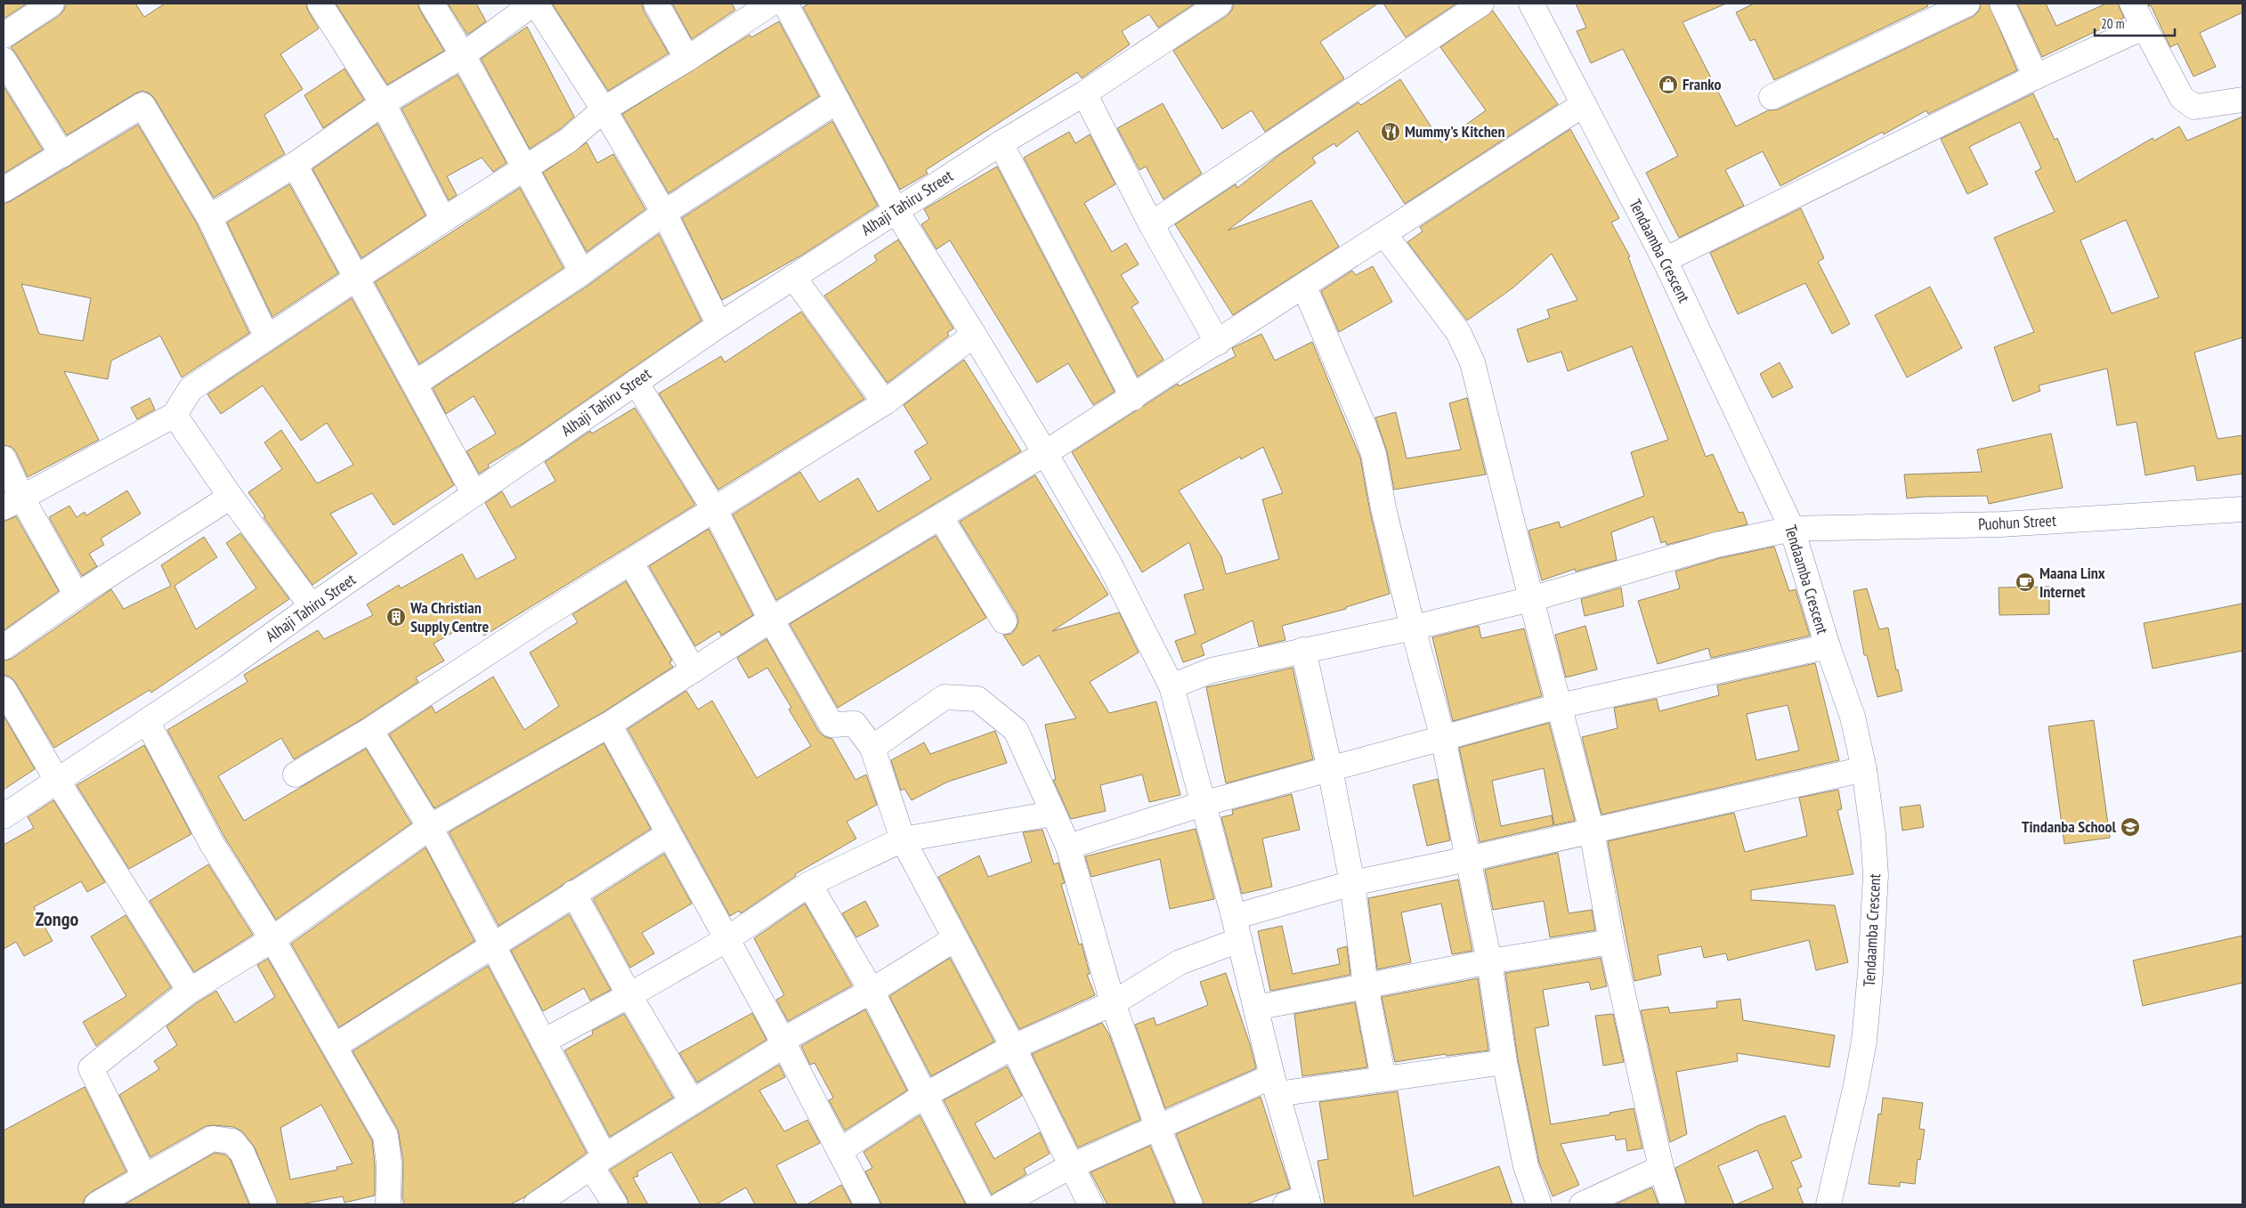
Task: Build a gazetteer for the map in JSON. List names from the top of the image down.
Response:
{
  "streets": {
    "street": ["Alhaji Tahiru Street", "Tendaamba Crescent", "Puohun Street"]
  },
  "crossings": [
    ["Tendaamba Crescent", "Puohun Street"]
  ],
  "districts": ["Zongo"],
  "places": {
    "shop": ["Franko"],
    "restaurant": ["Mummy's Kitchen"],
    "cafe": ["Maana Linx Internet"],
    "building": ["Wa Christian Supply Centre"],
    "school or university": ["Tindanba School"]
  },
  "scale_bar": "20 m"
}
